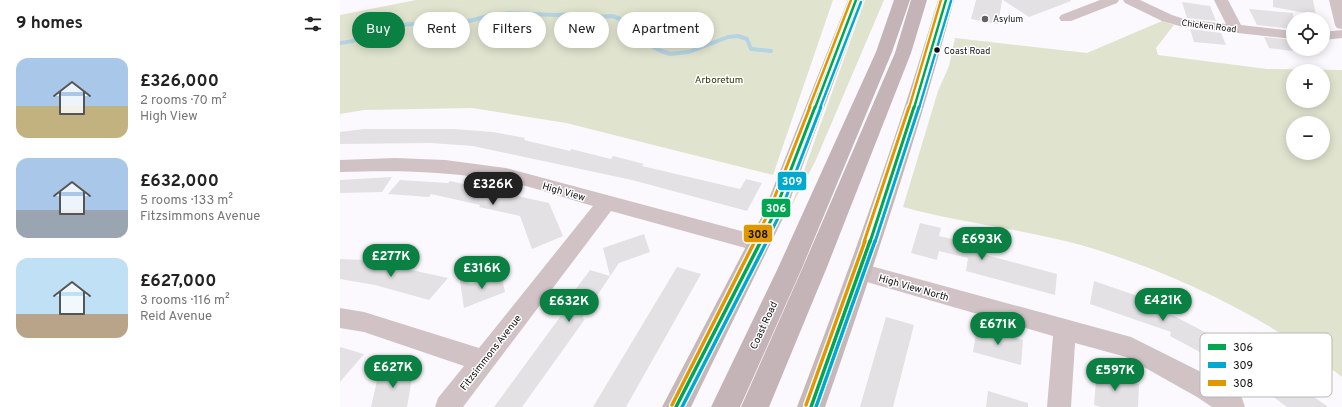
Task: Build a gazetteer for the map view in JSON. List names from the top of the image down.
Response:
{
  "streets": {
    "highway": ["Coast Road"],
    "street": [
      "Chicken Road",
      "High View",
      "High View North",
      "Fitzsimmons Avenue"
    ]
  },
  "crossings": [
    ["High View", "Fitzsimmons Avenue"]
  ],
  "parks": ["Arboretum"],
  "places": ["Asylum", "Coast Road"],
  "lines": ["transit line 306", "transit line 308", "transit line 309"],
  "legend": ["306", "309", "308"],
  "page": {
    "heading": "9 homes",
    "map_buttons": ["+", "−"],
    "chip": [
      "Buy",
      "Rent",
      "Filters",
      "New",
      "Apartment"
    ],
    "list": [
      {
        "name": "£326,000",
        "note": "2 rooms · 70 m² · High View"
      },
      {
        "name": "£632,000",
        "note": "5 rooms · 133 m² · Fitzsimmons Avenue"
      },
      {
        "name": "£627,000",
        "note": "3 rooms · 116 m² · Reid Avenue"
      }
    ],
    "price": [
      "£326K",
      "£693K",
      "£277K",
      "£316K",
      "£421K",
      "£632K",
      "£671K",
      "£627K",
      "£597K"
    ]
  }
}
